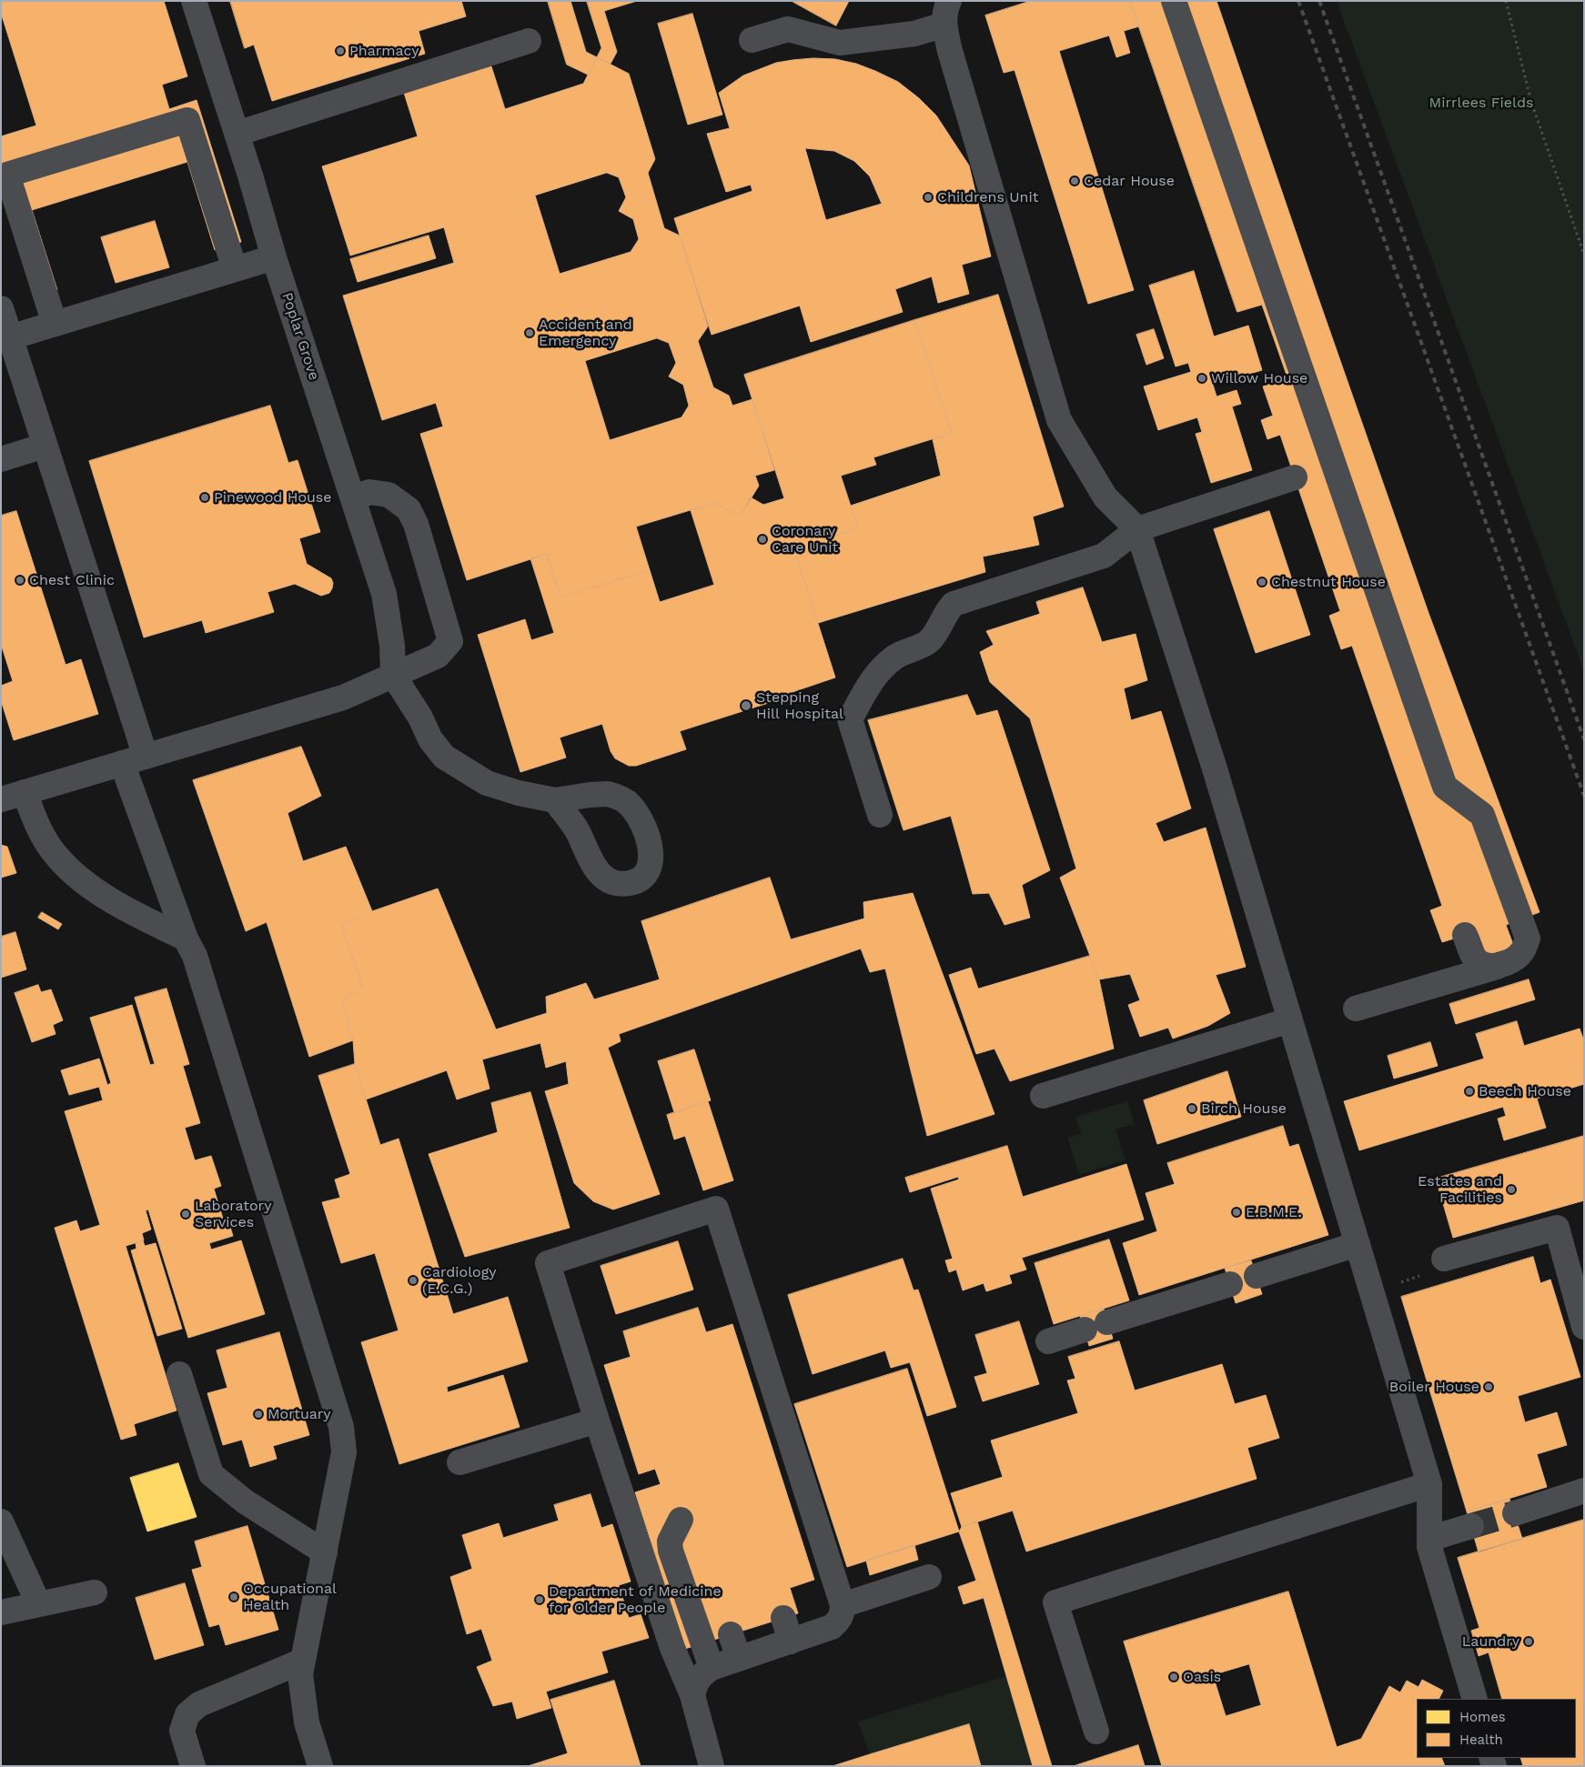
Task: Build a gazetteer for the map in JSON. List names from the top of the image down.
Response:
{
  "streets": {
    "street": ["Poplar Grove"]
  },
  "parks": ["Mirrlees Fields"],
  "places": [
    "Pharmacy",
    "Cedar House",
    "Childrens Unit",
    "Accident and Emergency",
    "Willow House",
    "Pinewood House",
    "Coronary Care Unit",
    "Chest Clinic",
    "Chestnut House",
    "Stepping Hill Hospital",
    "Beech House",
    "Birch House",
    "Estates and Facilities",
    "E.B.M.E.",
    "Laboratory Services",
    "Cardiology (E.C.G.)",
    "Boiler House",
    "Mortuary",
    "Occupational Health",
    "Department of Medicine for Older People",
    "Laundry",
    "Oasis"
  ],
  "legend": ["Homes", "Health"]
}
